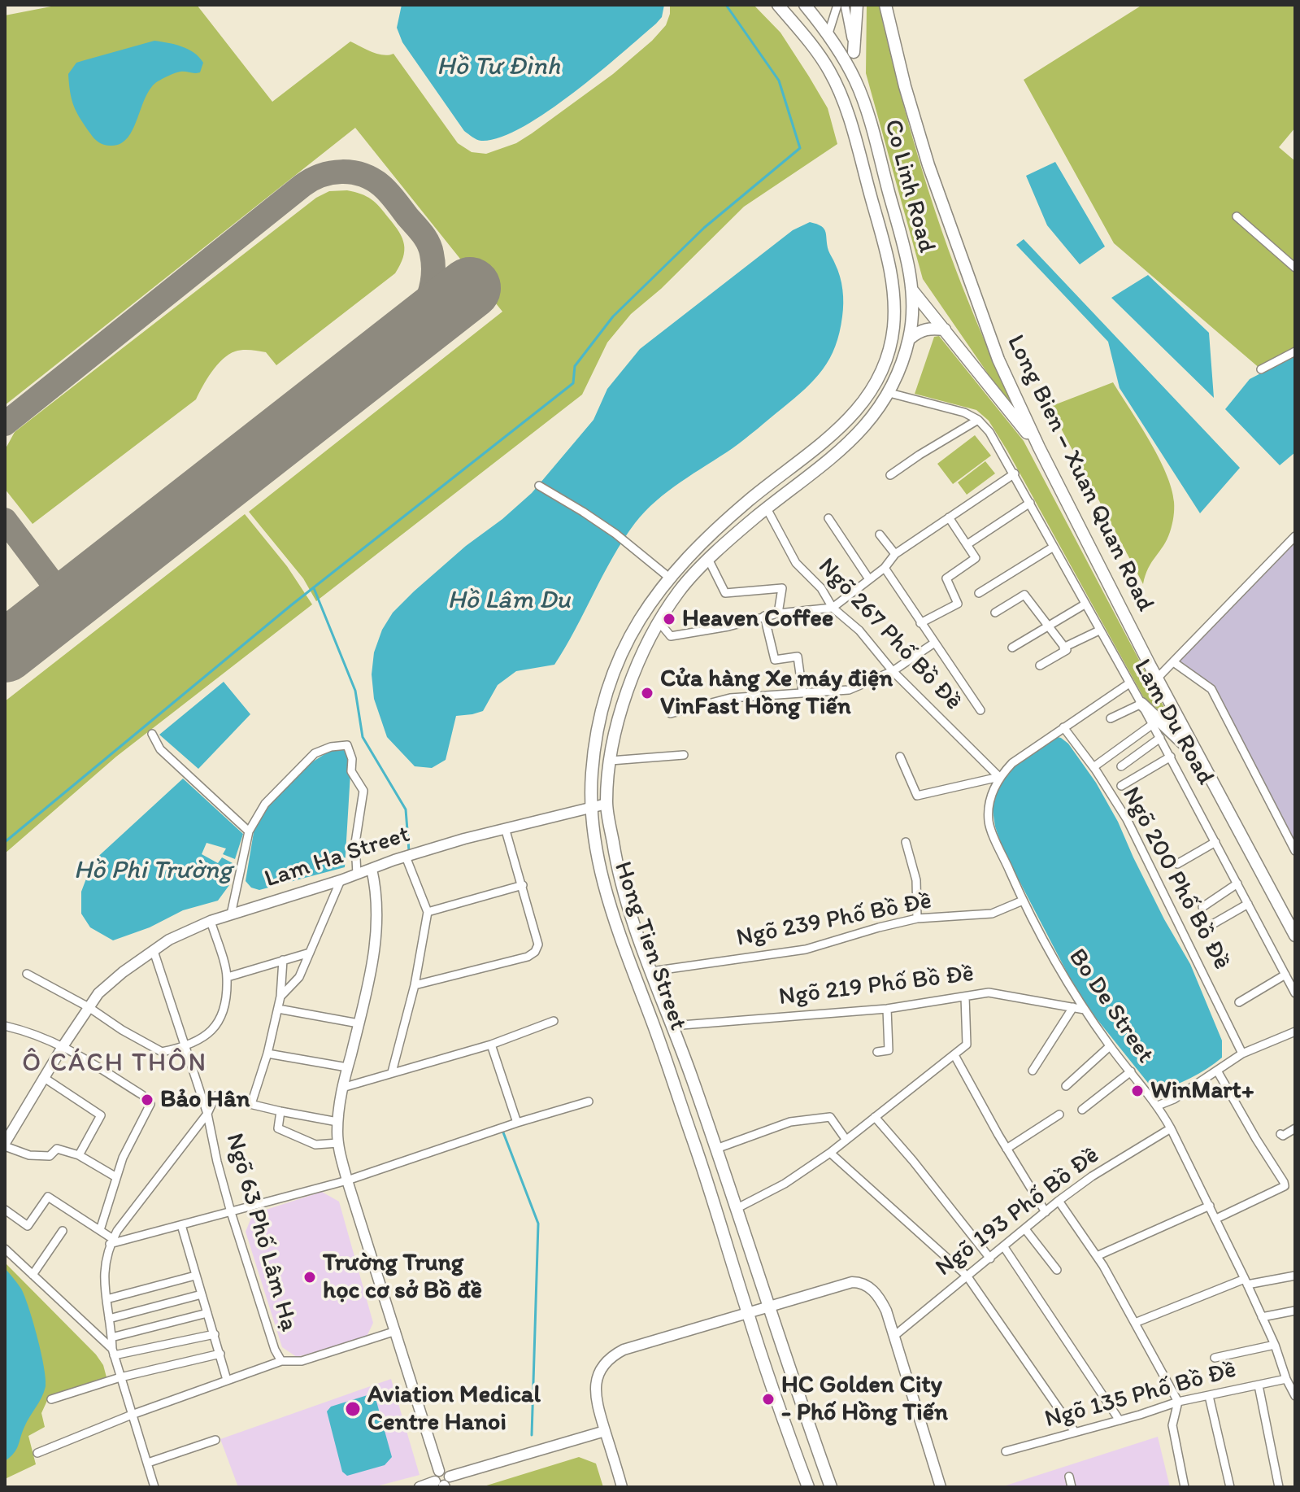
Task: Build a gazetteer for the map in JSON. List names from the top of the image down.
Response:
{
  "streets": {
    "main road": ["Co Linh Road", "Long Bien – Xuan Quan Road", "Hong Tien Street"],
    "street": [
      "Ngõ 267 Phố Bồ Đề",
      "Lam Du Road",
      "Lam Ha Street",
      "Ngõ 200 Phố Bồ Đề",
      "Ngõ 239 Phố Bồ Đề",
      "Ngõ 219 Phố Bồ Đề",
      "Bo De Street",
      "Ngõ 193 Phố Bồ Đề",
      "Ngõ 63 Phố Lâm Hạ",
      "Ngõ 135 Phố Bồ Đề"
    ]
  },
  "crossings": [
    ["Co Linh Road", "Lam Du Road"],
    ["Co Linh Road", "Hong Tien Street"],
    ["Ngõ 267 Phố Bồ Đề", "Hong Tien Street"],
    ["Ngõ 267 Phố Bồ Đề", "Bo De Street"],
    ["Lam Du Road", "Hong Tien Street"],
    ["Lam Du Road", "Bo De Street"],
    ["Lam Ha Street", "Hong Tien Street"],
    ["Lam Ha Street", "Ngõ 63 Phố Lâm Hạ"],
    ["Ngõ 200 Phố Bồ Đề", "Bo De Street"],
    ["Ngõ 239 Phố Bồ Đề", "Hong Tien Street"],
    ["Ngõ 239 Phố Bồ Đề", "Bo De Street"],
    ["Hong Tien Street", "Ngõ 219 Phố Bồ Đề"],
    ["Ngõ 219 Phố Bồ Đề", "Bo De Street"],
    ["Bo De Street", "Ngõ 193 Phố Bồ Đề"],
    ["Bo De Street", "Ngõ 135 Phố Bồ Đề"]
  ],
  "districts": ["Ô CÁCH THÔN"],
  "water": ["Hồ Tư Đình", "Hồ Lâm Du", "Hồ Phi Trường"],
  "places": [
    "Heaven Coffee",
    "Cửa hàng Xe máy điện VinFast Hồng Tiến",
    "WinMart+",
    "Bảo Hân",
    "Trường Trung học cơ sở Bồ đề",
    "HC Golden City - Phố Hồng Tiến",
    "Aviation Medical Centre Hanoi"
  ]
}
